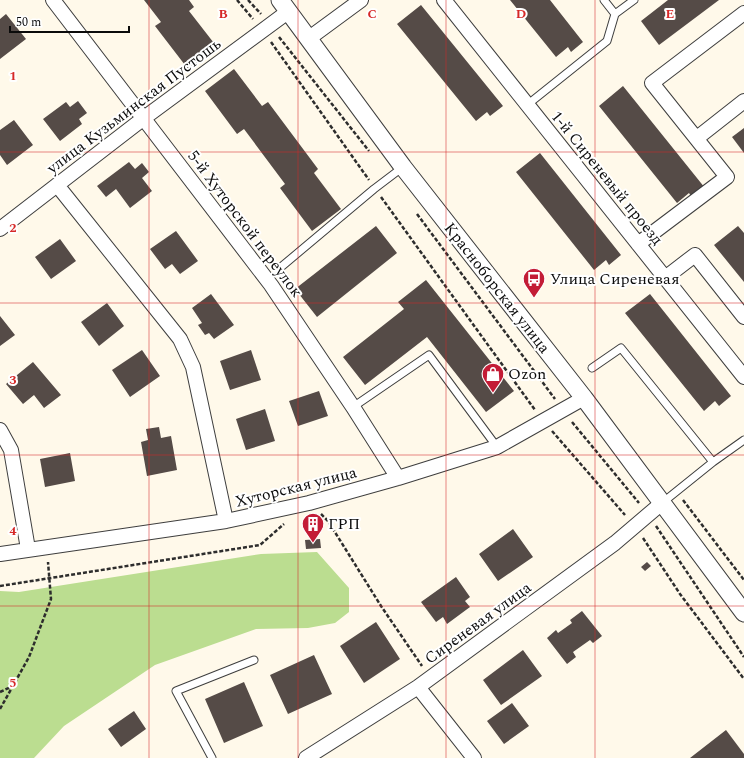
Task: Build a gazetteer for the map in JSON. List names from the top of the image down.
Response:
{
  "streets": {
    "street": [
      "улица Кузьминская Пустошь",
      "1-й Сиреневый проезд",
      "5-й Хуторской переулок",
      "Красноборская улица",
      "Хуторская улица",
      "Сиреневая улица"
    ]
  },
  "crossings": [
    ["улица Кузьминская Пустошь", "5-й Хуторской переулок"],
    ["улица Кузьминская Пустошь", "Красноборская улица"],
    ["5-й Хуторской переулок", "Хуторская улица"],
    ["Красноборская улица", "Хуторская улица"],
    ["Красноборская улица", "Сиреневая улица"]
  ],
  "places": {
    "bus stop": ["Улица Сиреневая"],
    "shop": ["Ozon"],
    "building": ["ГРП"]
  },
  "scale_bar": "50 m",
  "grid": {
    "columns": [
      "B",
      "C",
      "D",
      "E"
    ],
    "rows": [
      "1",
      "2",
      "3",
      "4",
      "5"
    ]
  }
}
